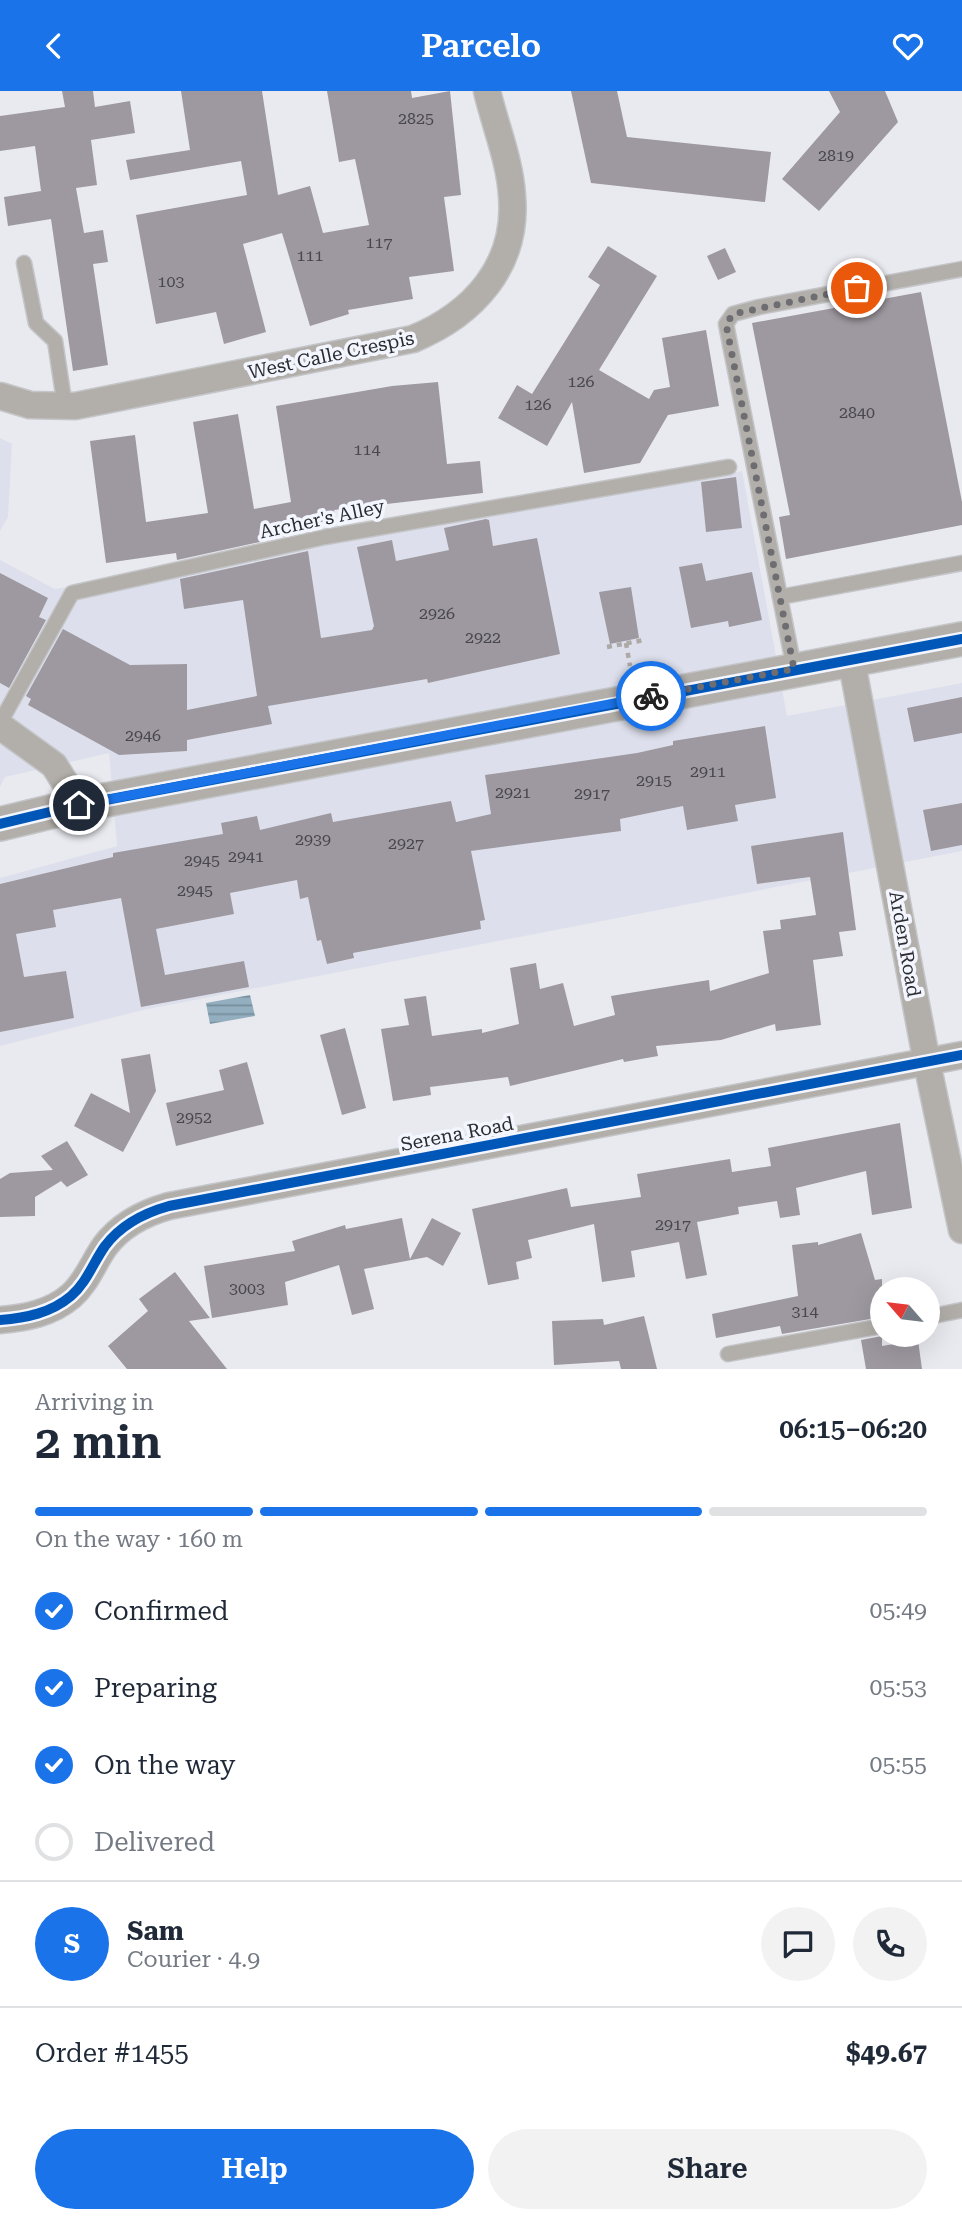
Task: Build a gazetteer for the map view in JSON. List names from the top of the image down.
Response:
{
  "streets": {
    "street": ["West Calle Crespis", "Arden Road", "Serena Road"],
    "lane": ["Archer's Alley"]
  },
  "crossings": [
    ["Arden Road", "Serena Road"]
  ],
  "house_numbers": [
    "2825",
    "2819",
    "117",
    "111",
    "103",
    "126",
    "126",
    "2840",
    "114",
    "2926",
    "2922",
    "2946",
    "2911",
    "2915",
    "2921",
    "2917",
    "2939",
    "2927",
    "2941",
    "2945",
    "2945",
    "2952",
    "2917",
    "3003",
    "314"
  ],
  "north": "top left",
  "page": {
    "header": "Parcelo",
    "heading": ["2 min", "Arriving in", "06:15–06:20"],
    "panel": [
      "Sam",
      "Courier · 4.9",
      "Order #1455",
      "$49.67"
    ],
    "bar": "On the way · 160 m",
    "list": [
      ["Confirmed", "05:49"],
      ["Preparing", "05:53"],
      ["On the way", "05:55"],
      "Delivered"
    ],
    "round": "S",
    "buttons": ["Help", "Share"]
  }
}
